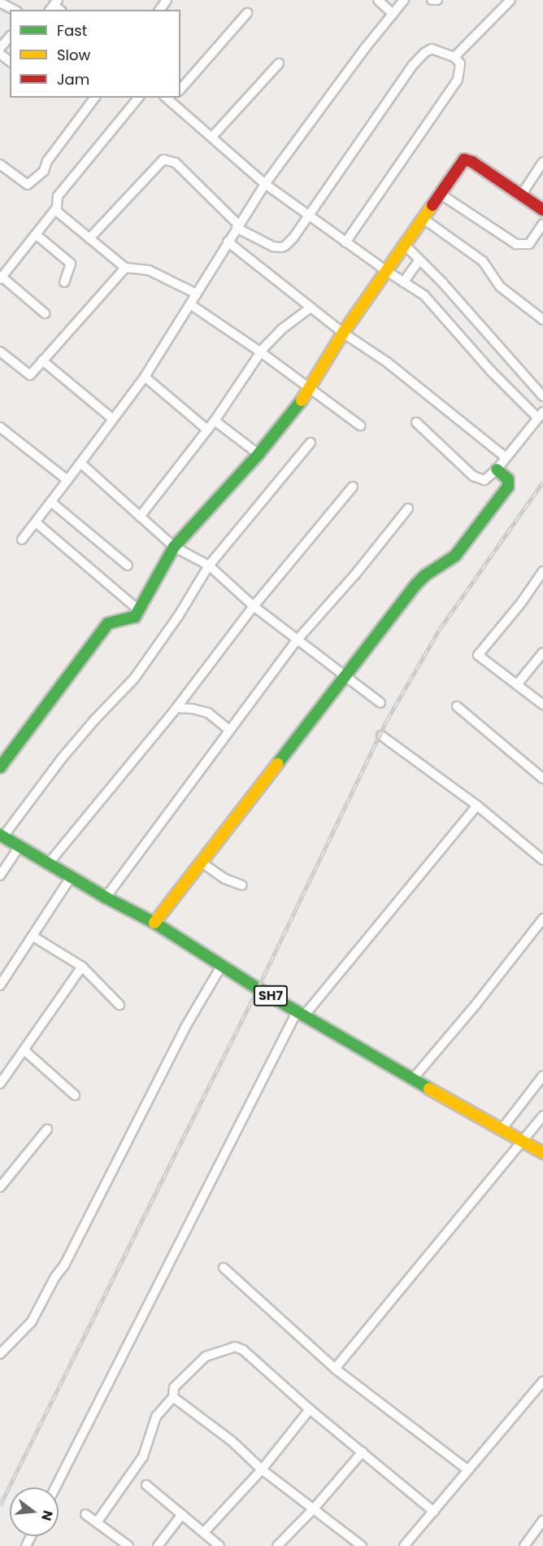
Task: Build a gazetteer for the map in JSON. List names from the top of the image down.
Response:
{
  "streets": {
    "street": ["SH7"]
  },
  "legend": ["Fast", "Slow", "Jam"],
  "north": "right"
}
